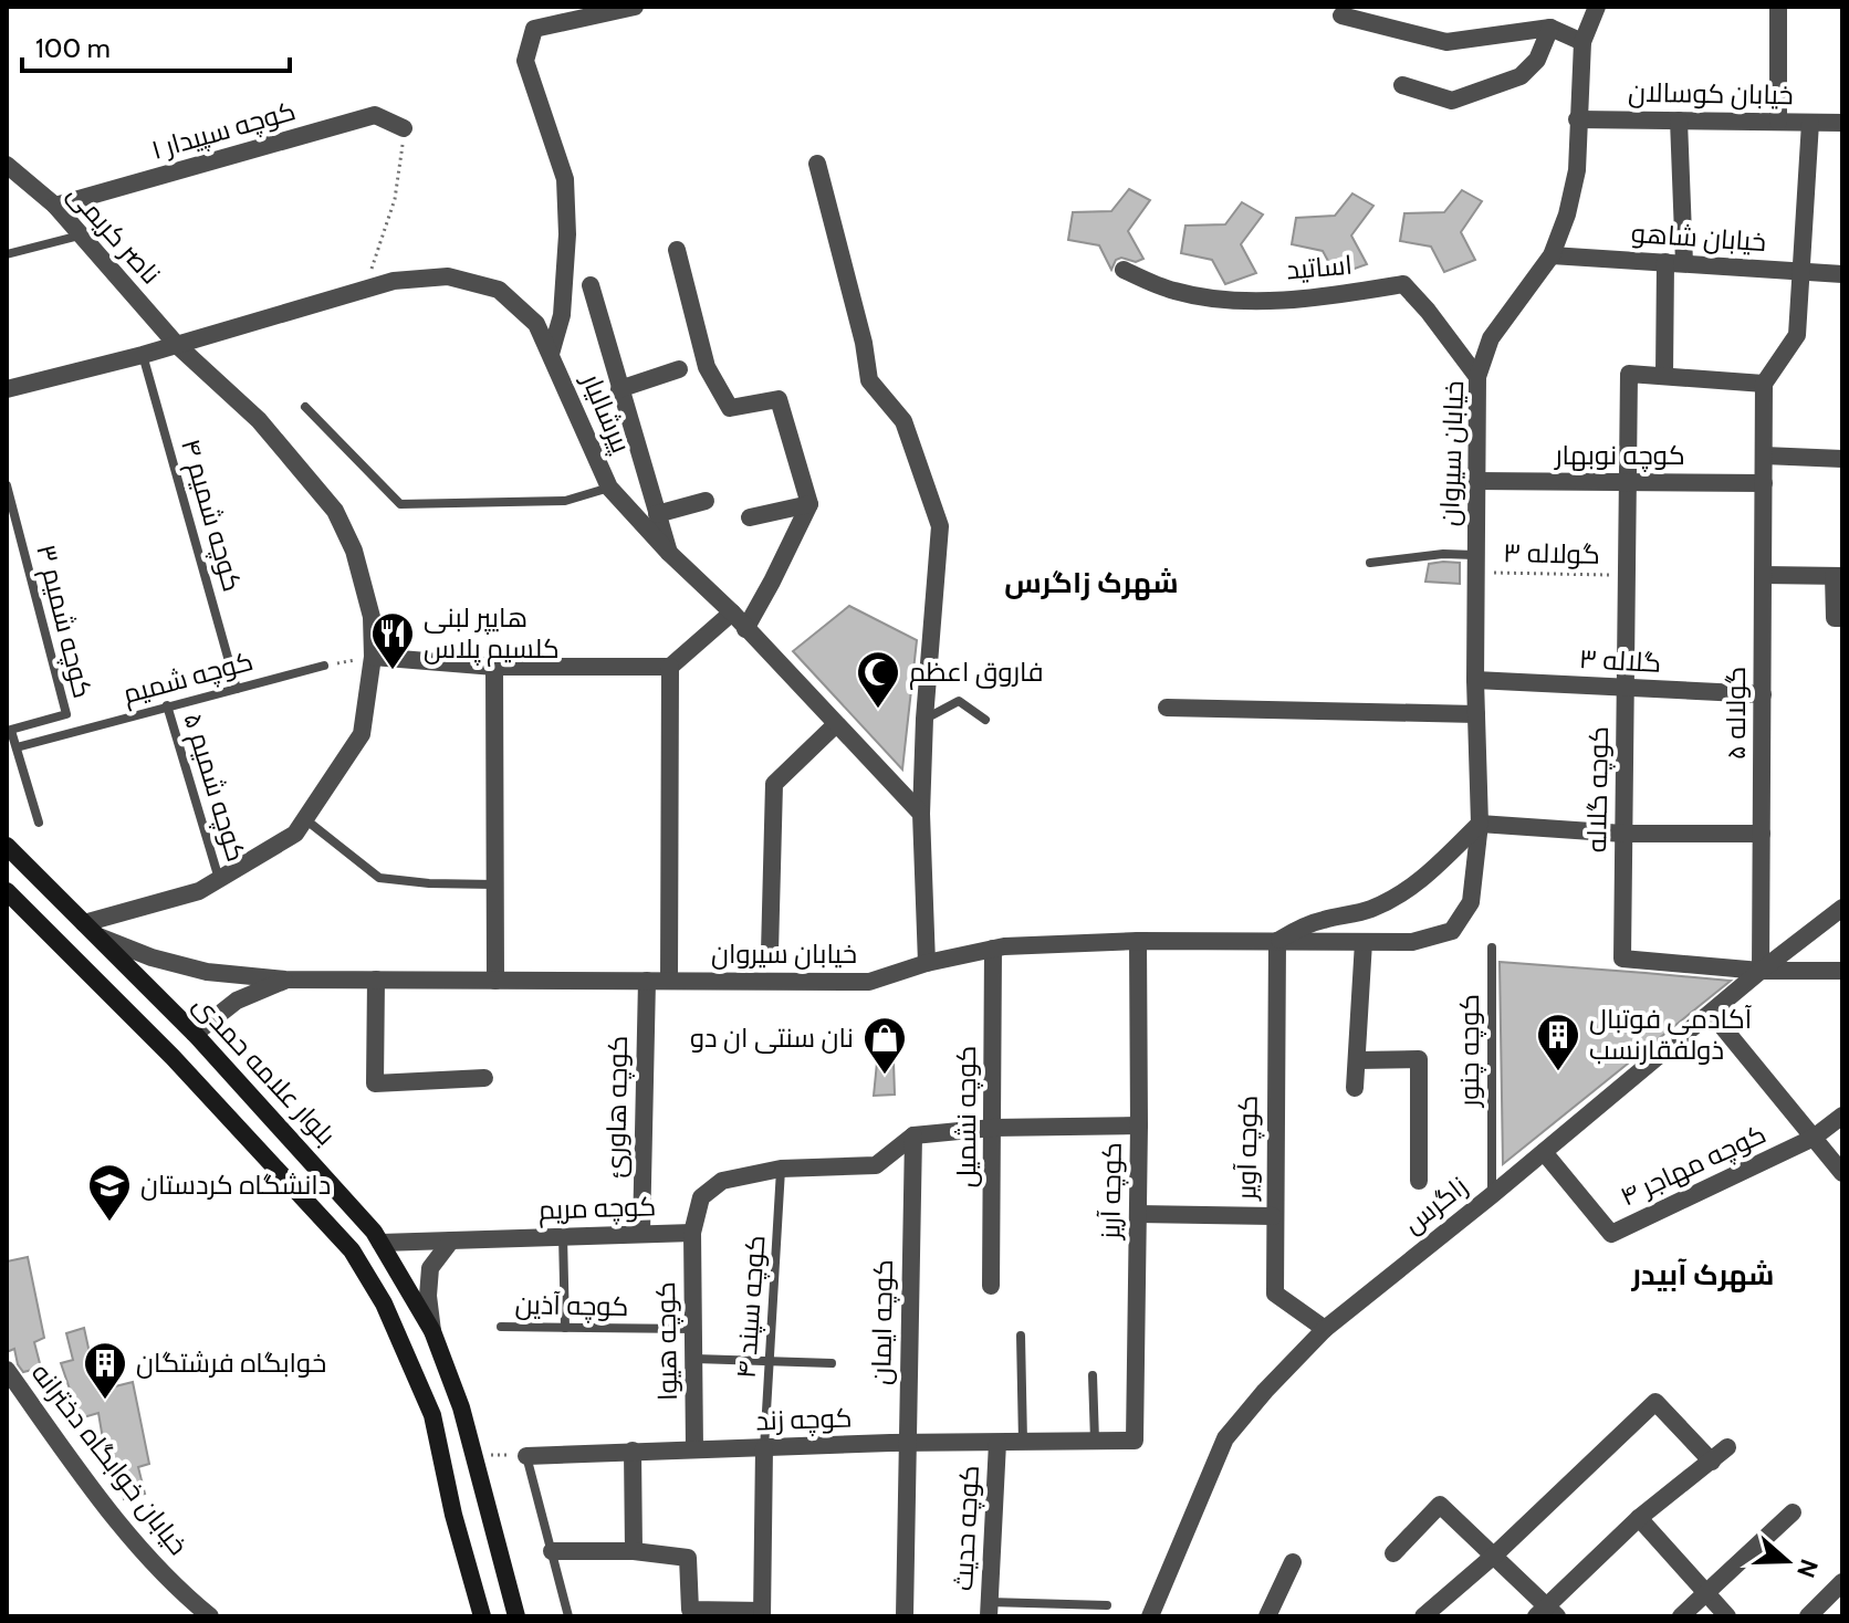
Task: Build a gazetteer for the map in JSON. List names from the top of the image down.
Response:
{
  "streets": {
    "main road": ["بلوار علامه حمدی"],
    "street": [
      "خیابان کوسالان",
      "کوچه سپیدار ۱",
      "ناصر کریمی",
      "خیابان شاهو",
      "اساتید",
      "پیرشالیار",
      "خیابان سیروان",
      "کوچه نوبهار",
      "گلاله ۳",
      "گولاله ۵",
      "کوچه گلاله",
      "کوچه هاورئ",
      "کوچه نشمیل",
      "کوچه آویر",
      "کوچه مهاجر ۴",
      "کوچه آریز",
      "زاگرس",
      "کوچه مریم",
      "کوچه ایمان",
      "کوچه هیوا",
      "کوچه زند",
      "خیابان خوابگاه دخترانه",
      "کوچه حدیث"
    ],
    "lane": [
      "کوچه شمیم ۴",
      "کوچه شمیم ۳",
      "کوچه شمیم",
      "کوچه شمیم ۵",
      "کوچه چنور",
      "کوچه آذین",
      "کوچه سپند ۴"
    ],
    "path": ["گولاله ۳"]
  },
  "crossings": [
    ["خیابان کوسالان", "خیابان سیروان"],
    ["کوچه سپیدار ۱", "ناصر کریمی"],
    ["ناصر کریمی", "پیرشالیار"],
    ["ناصر کریمی", "خیابان سیروان"],
    ["ناصر کریمی", "کوچه شمیم ۵"],
    ["ناصر کریمی", "بلوار علامه حمدی"],
    ["خیابان شاهو", "خیابان سیروان"],
    ["اساتید", "خیابان سیروان"],
    ["پیرشالیار", "کوچه شمیم ۴"],
    ["خیابان سیروان", "کوچه نوبهار"],
    ["خیابان سیروان", "گولاله ۳"],
    ["خیابان سیروان", "گلاله ۳"],
    ["خیابان سیروان", "بلوار علامه حمدی"],
    ["خیابان سیروان", "کوچه هاورئ"],
    ["خیابان سیروان", "کوچه نشمیل"],
    ["خیابان سیروان", "کوچه آویر"],
    ["خیابان سیروان", "کوچه آریز"],
    ["کوچه نوبهار", "گولاله ۵"],
    ["کوچه نوبهار", "کوچه گلاله"],
    ["کوچه شمیم ۴", "کوچه شمیم"],
    ["گولاله ۳", "کوچه گلاله"],
    ["گلاله ۳", "گولاله ۵"],
    ["گلاله ۳", "کوچه گلاله"],
    ["کوچه شمیم", "کوچه شمیم ۵"],
    ["گولاله ۵", "کوچه گلاله"],
    ["گولاله ۵", "زاگرس"],
    ["کوچه گلاله", "زاگرس"],
    ["کوچه چنور", "زاگرس"],
    ["بلوار علامه حمدی", "کوچه مریم"],
    ["کوچه هاورئ", "کوچه مریم"],
    ["کوچه آویر", "زاگرس"],
    ["کوچه مهاجر ۴", "زاگرس"],
    ["کوچه آریز", "کوچه زند"],
    ["کوچه مریم", "کوچه هیوا"],
    ["کوچه آذین", "کوچه هیوا"],
    ["کوچه سپند ۴", "کوچه زند"],
    ["کوچه ایمان", "کوچه زند"],
    ["کوچه هیوا", "کوچه زند"],
    ["کوچه زند", "کوچه حدیث"]
  ],
  "districts": ["شهرک زاگرس", "شهرک آبیدر"],
  "places": {
    "restaurant": ["هایپر لبنی کلسیم پلاس"],
    "mosque": ["فاروق اعظم"],
    "building": ["آکادمی فوتبال ذولفقارنسب", "خوابگاه فرشتگان"],
    "shop": ["نان سنتی ان دو"],
    "school or university": ["دانشگاه کردستان"]
  },
  "scale_bar": "100 m",
  "north": "right"
}
